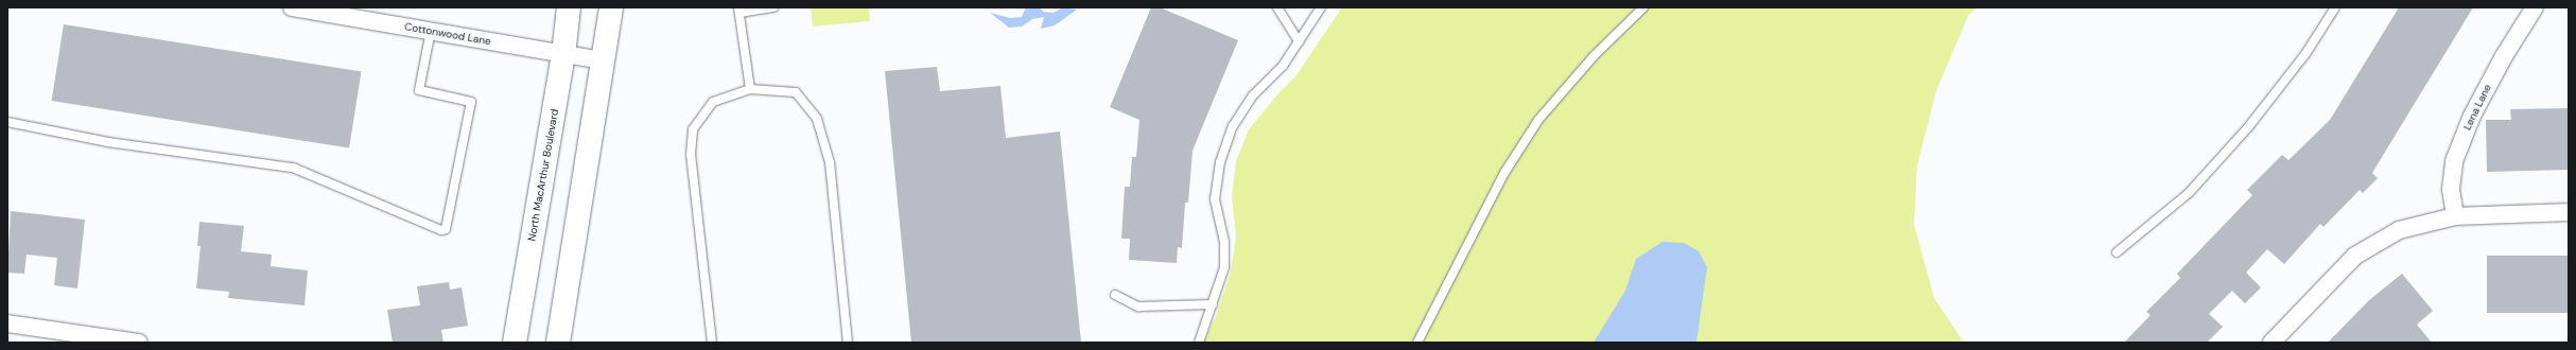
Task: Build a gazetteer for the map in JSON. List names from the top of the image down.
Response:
{
  "streets": {
    "main road": ["North MacArthur Boulevard"],
    "street": ["Cottonwood Lane", "Lena Lane"]
  },
  "crossings": [
    ["Cottonwood Lane", "North MacArthur Boulevard"]
  ]
}
